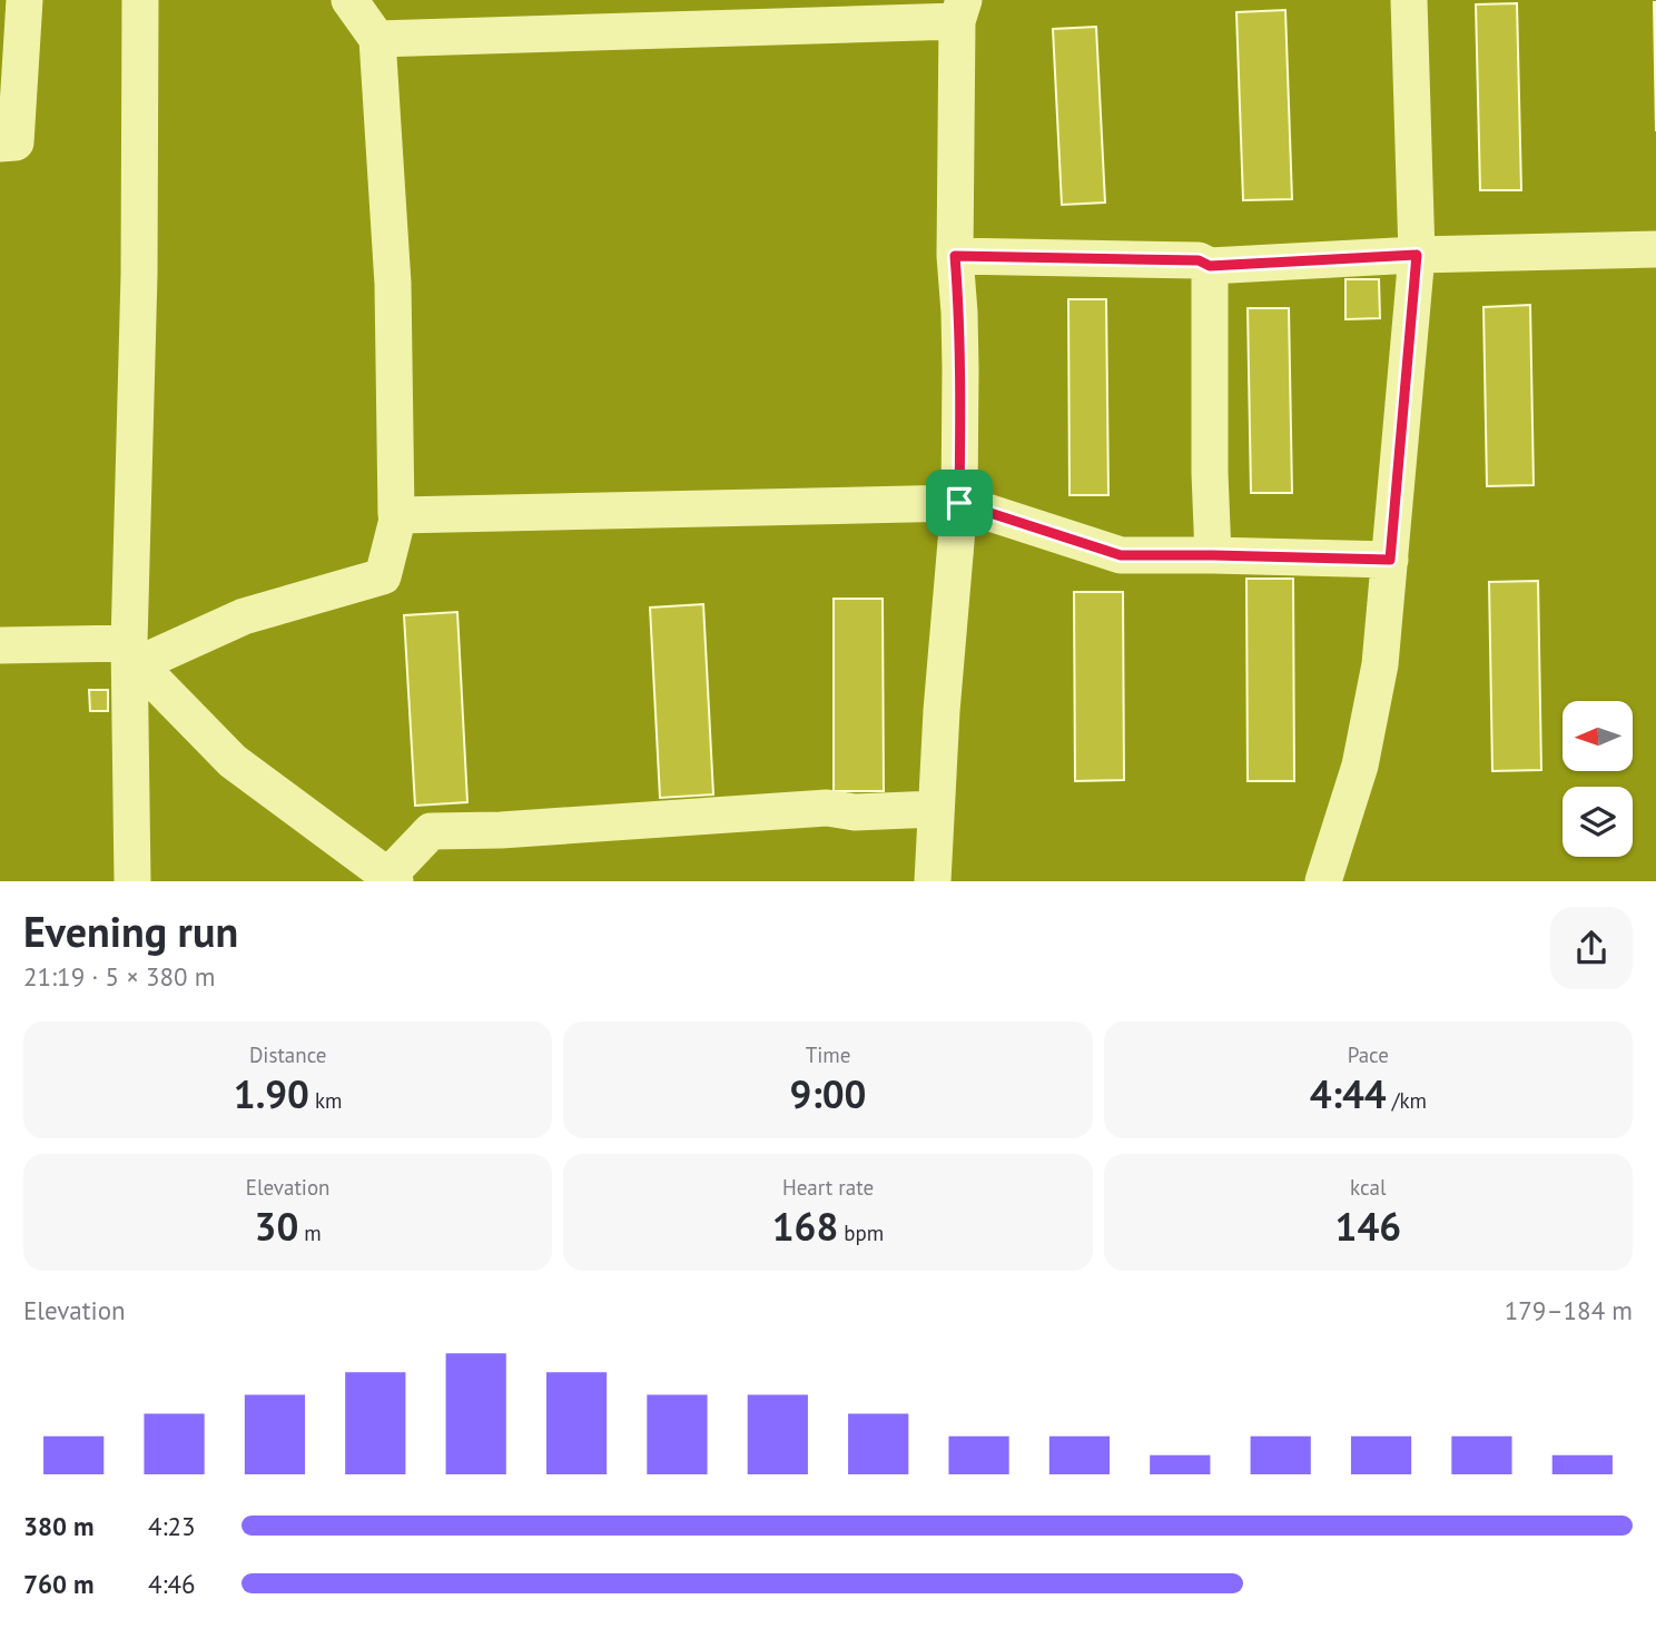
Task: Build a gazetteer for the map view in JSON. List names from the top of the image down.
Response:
{
  "north": "left",
  "page": {
    "heading": ["Evening run", "21:19 · 5 × 380 m"],
    "stats": [
      ["Distance", "1.90 km"],
      ["Time", "9:00"],
      ["Pace", "4:44 /km"],
      ["Elevation", "30 m"],
      ["Heart rate", "168 bpm"],
      ["kcal", "146"]
    ],
    "chart": ["Elevation", "179–184 m"],
    "list": [
      {
        "name": "380 m",
        "note": "4:23"
      },
      {
        "name": "760 m",
        "note": "4:46"
      }
    ]
  }
}
